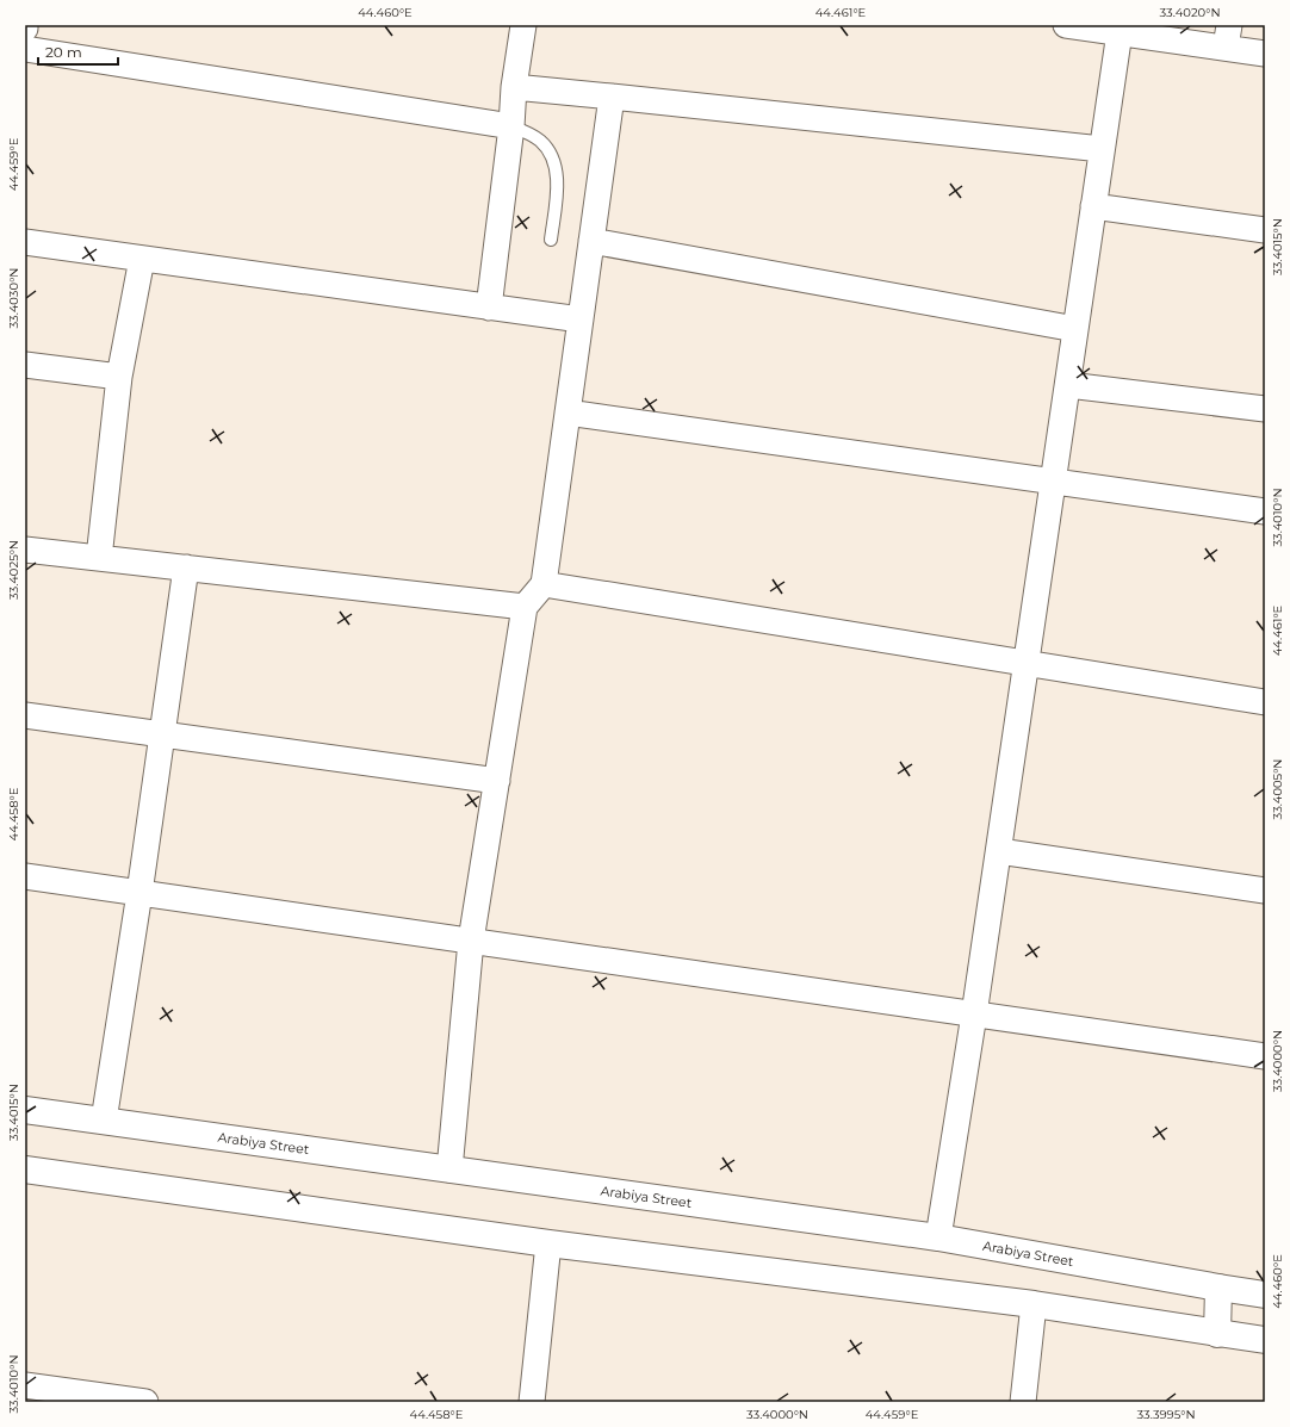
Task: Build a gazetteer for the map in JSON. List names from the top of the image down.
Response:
{
  "streets": {
    "main road": ["Arabiya Street"]
  },
  "scale_bar": "20 m",
  "coordinates": [
    "44.460°E",
    "44.461°E",
    "33.4020°N",
    "44.459°E",
    "33.4015°N",
    "33.4030°N",
    "33.4010°N",
    "33.4025°N",
    "33.4005°N",
    "44.458°E",
    "33.4000°N",
    "33.3995°N"
  ]
}
